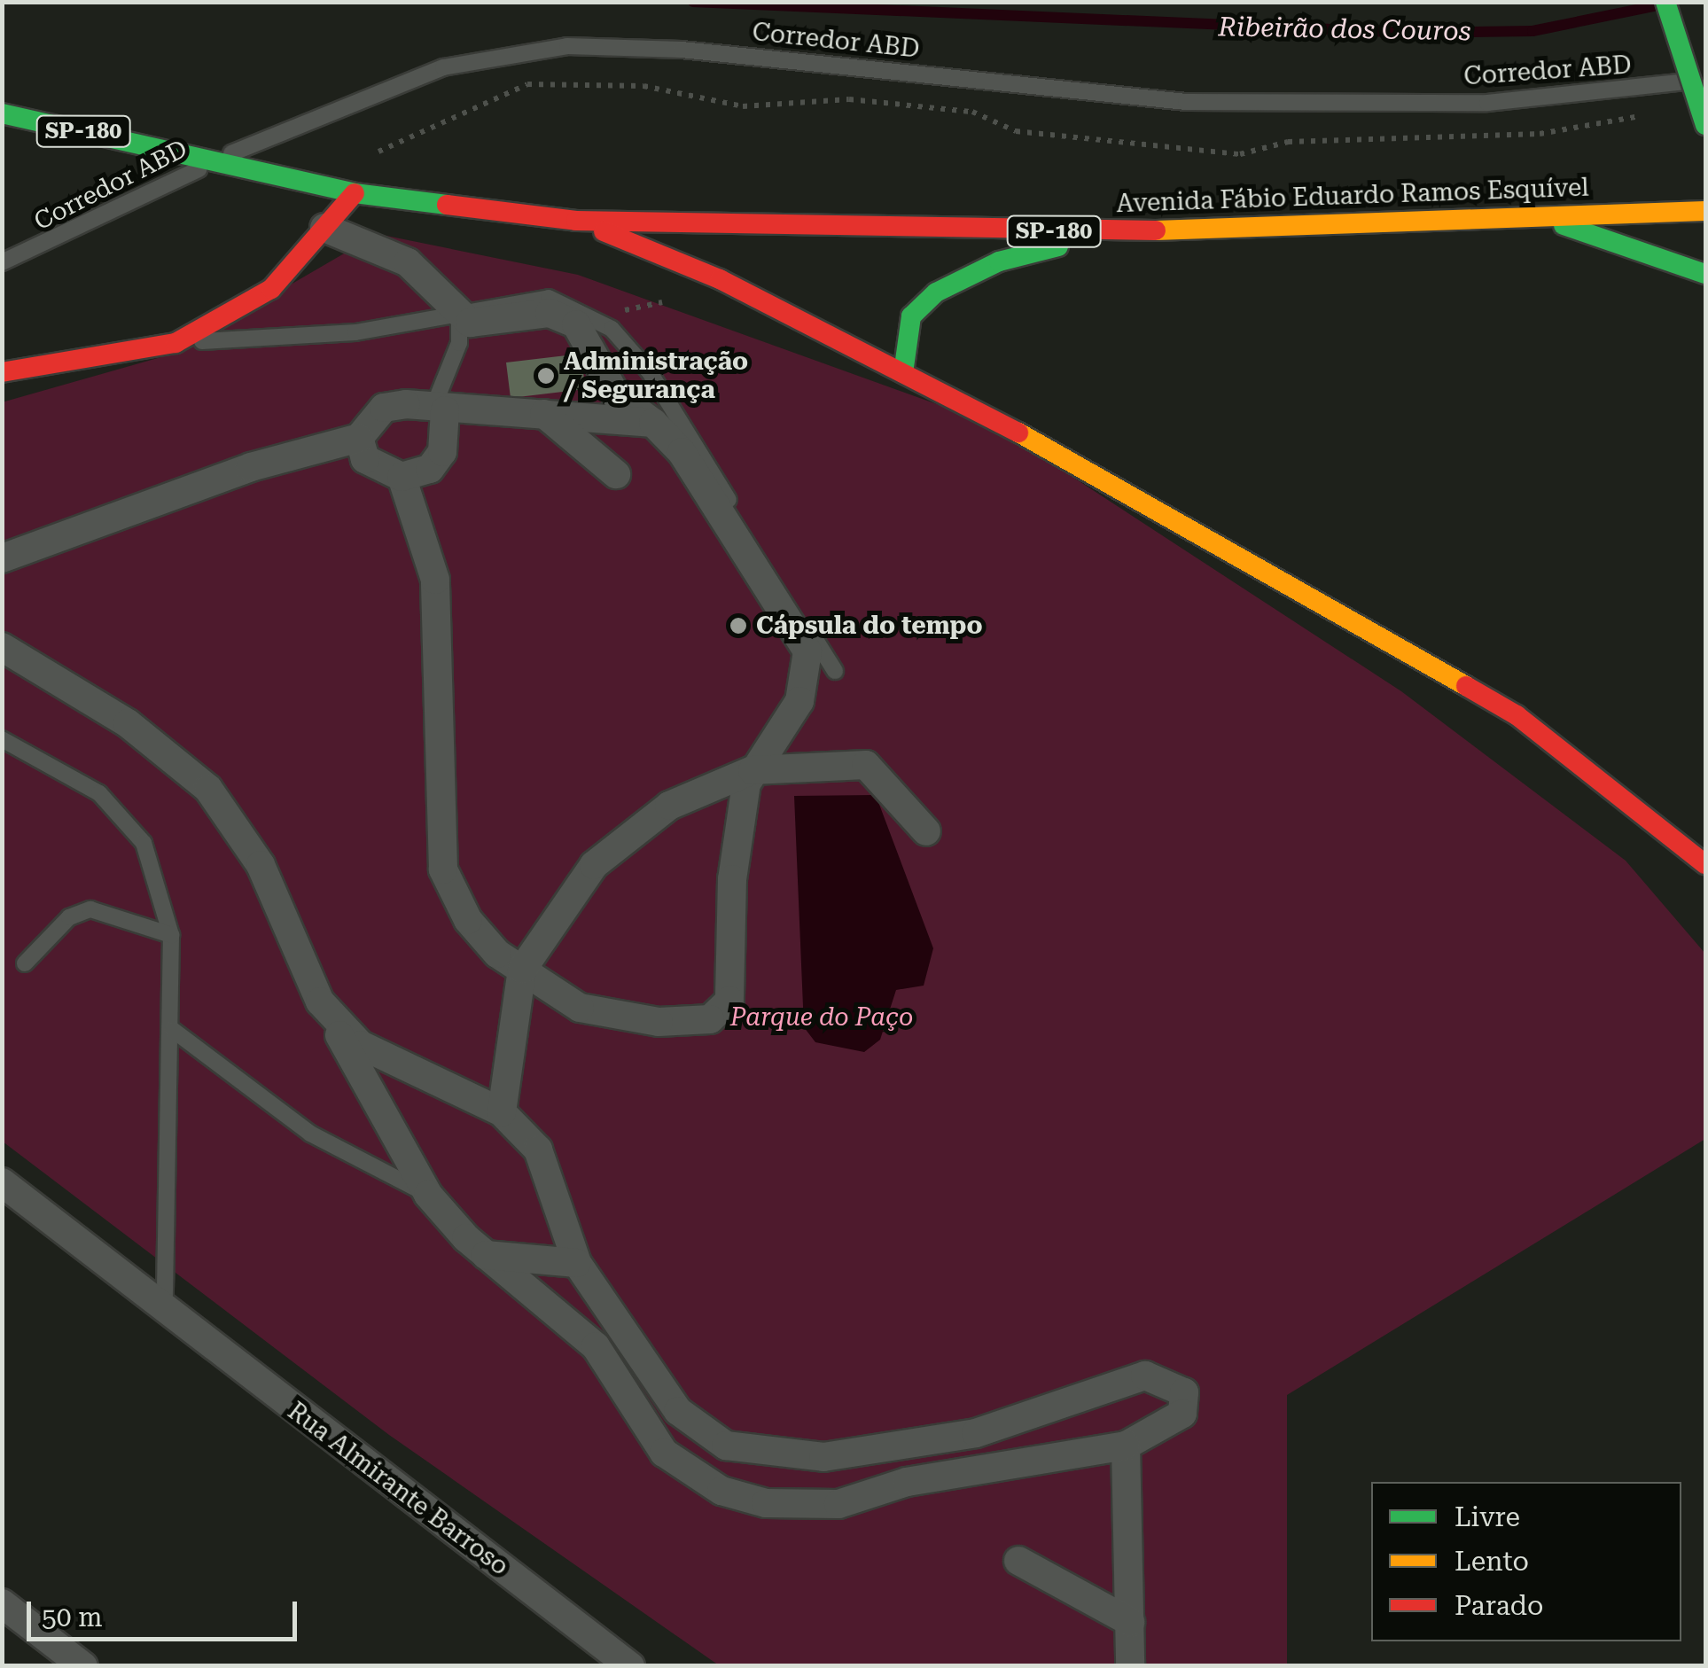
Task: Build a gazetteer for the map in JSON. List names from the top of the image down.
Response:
{
  "streets": {
    "main road": ["SP-180", "Avenida Fábio Eduardo Ramos Esquível"],
    "street": ["Rua Almirante Barroso"],
    "lane": ["Corredor ABD"]
  },
  "crossings": [
    ["Corredor ABD", "Avenida Fábio Eduardo Ramos Esquível"],
    ["SP-180", "Avenida Fábio Eduardo Ramos Esquível"]
  ],
  "water": ["Ribeirão dos Couros"],
  "parks": ["Parque do Paço"],
  "places": ["Administração / Segurança", "Cápsula do tempo"],
  "legend": ["Livre", "Lento", "Parado"],
  "scale_bar": "50 m"
}
